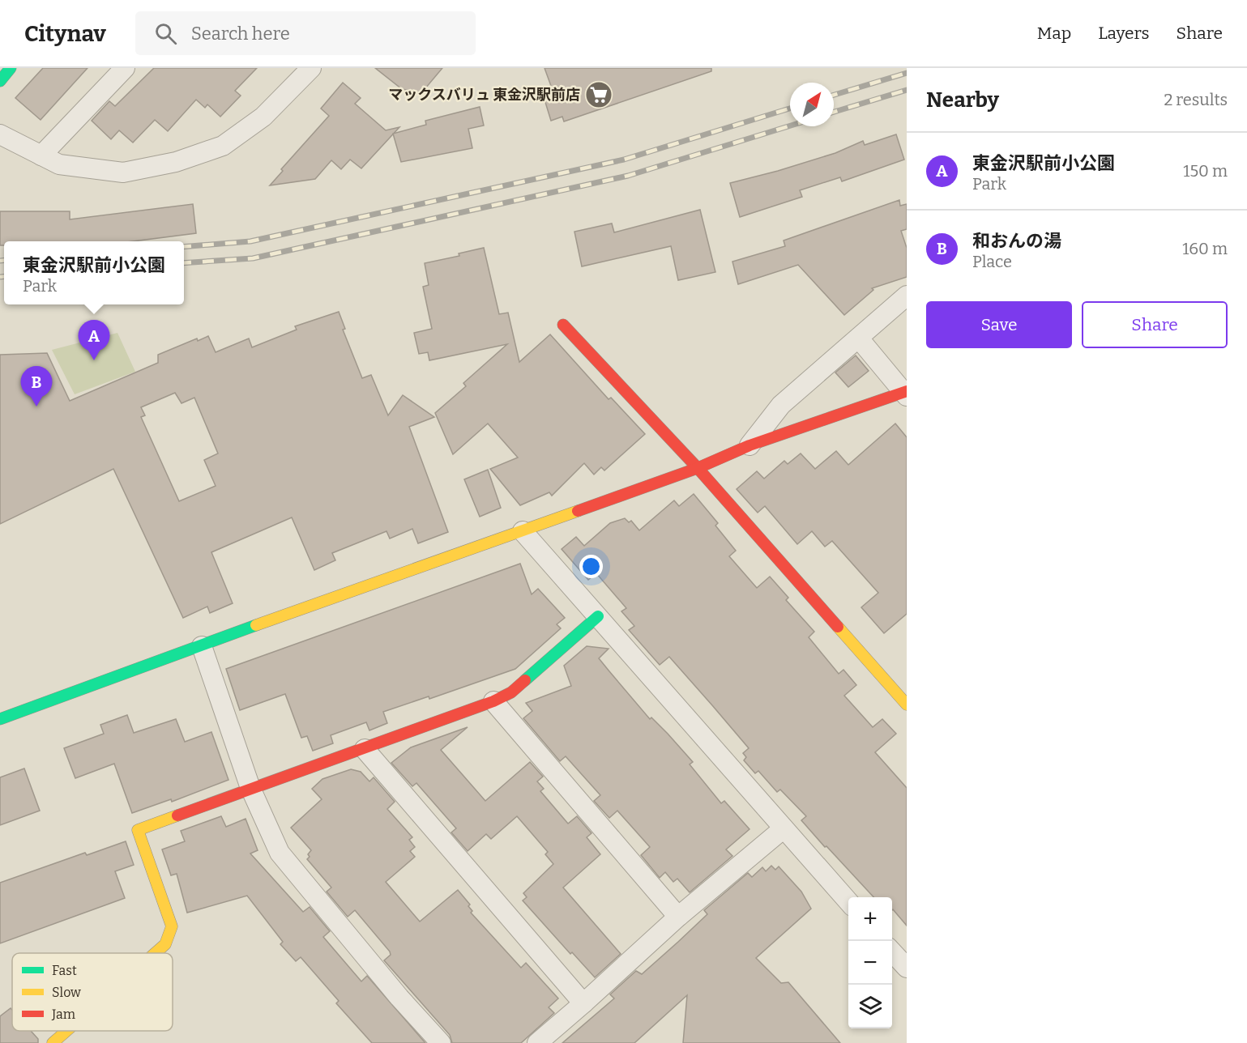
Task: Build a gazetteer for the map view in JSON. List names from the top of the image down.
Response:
{
  "places": {
    "supermarket": ["マックスバリュ 東金沢駅前店"]
  },
  "legend": ["Fast", "Slow", "Jam"],
  "north": "top right",
  "page": {
    "header": "Citynav",
    "search": "Search here",
    "nav": ["Map", "Layers", "Share"],
    "heading": ["Nearby", "2 results"],
    "list": [
      {
        "mark": "A",
        "name": "東金沢駅前小公園",
        "note": "Park",
        "value": "150 m"
      },
      {
        "mark": "B",
        "name": "和おんの湯",
        "note": "Place",
        "value": "160 m"
      }
    ],
    "popup": ["東金沢駅前小公園", "Park"],
    "buttons": ["Save", "Share"],
    "pins": ["A", "B"],
    "map_buttons": ["+", "−"]
  }
}
